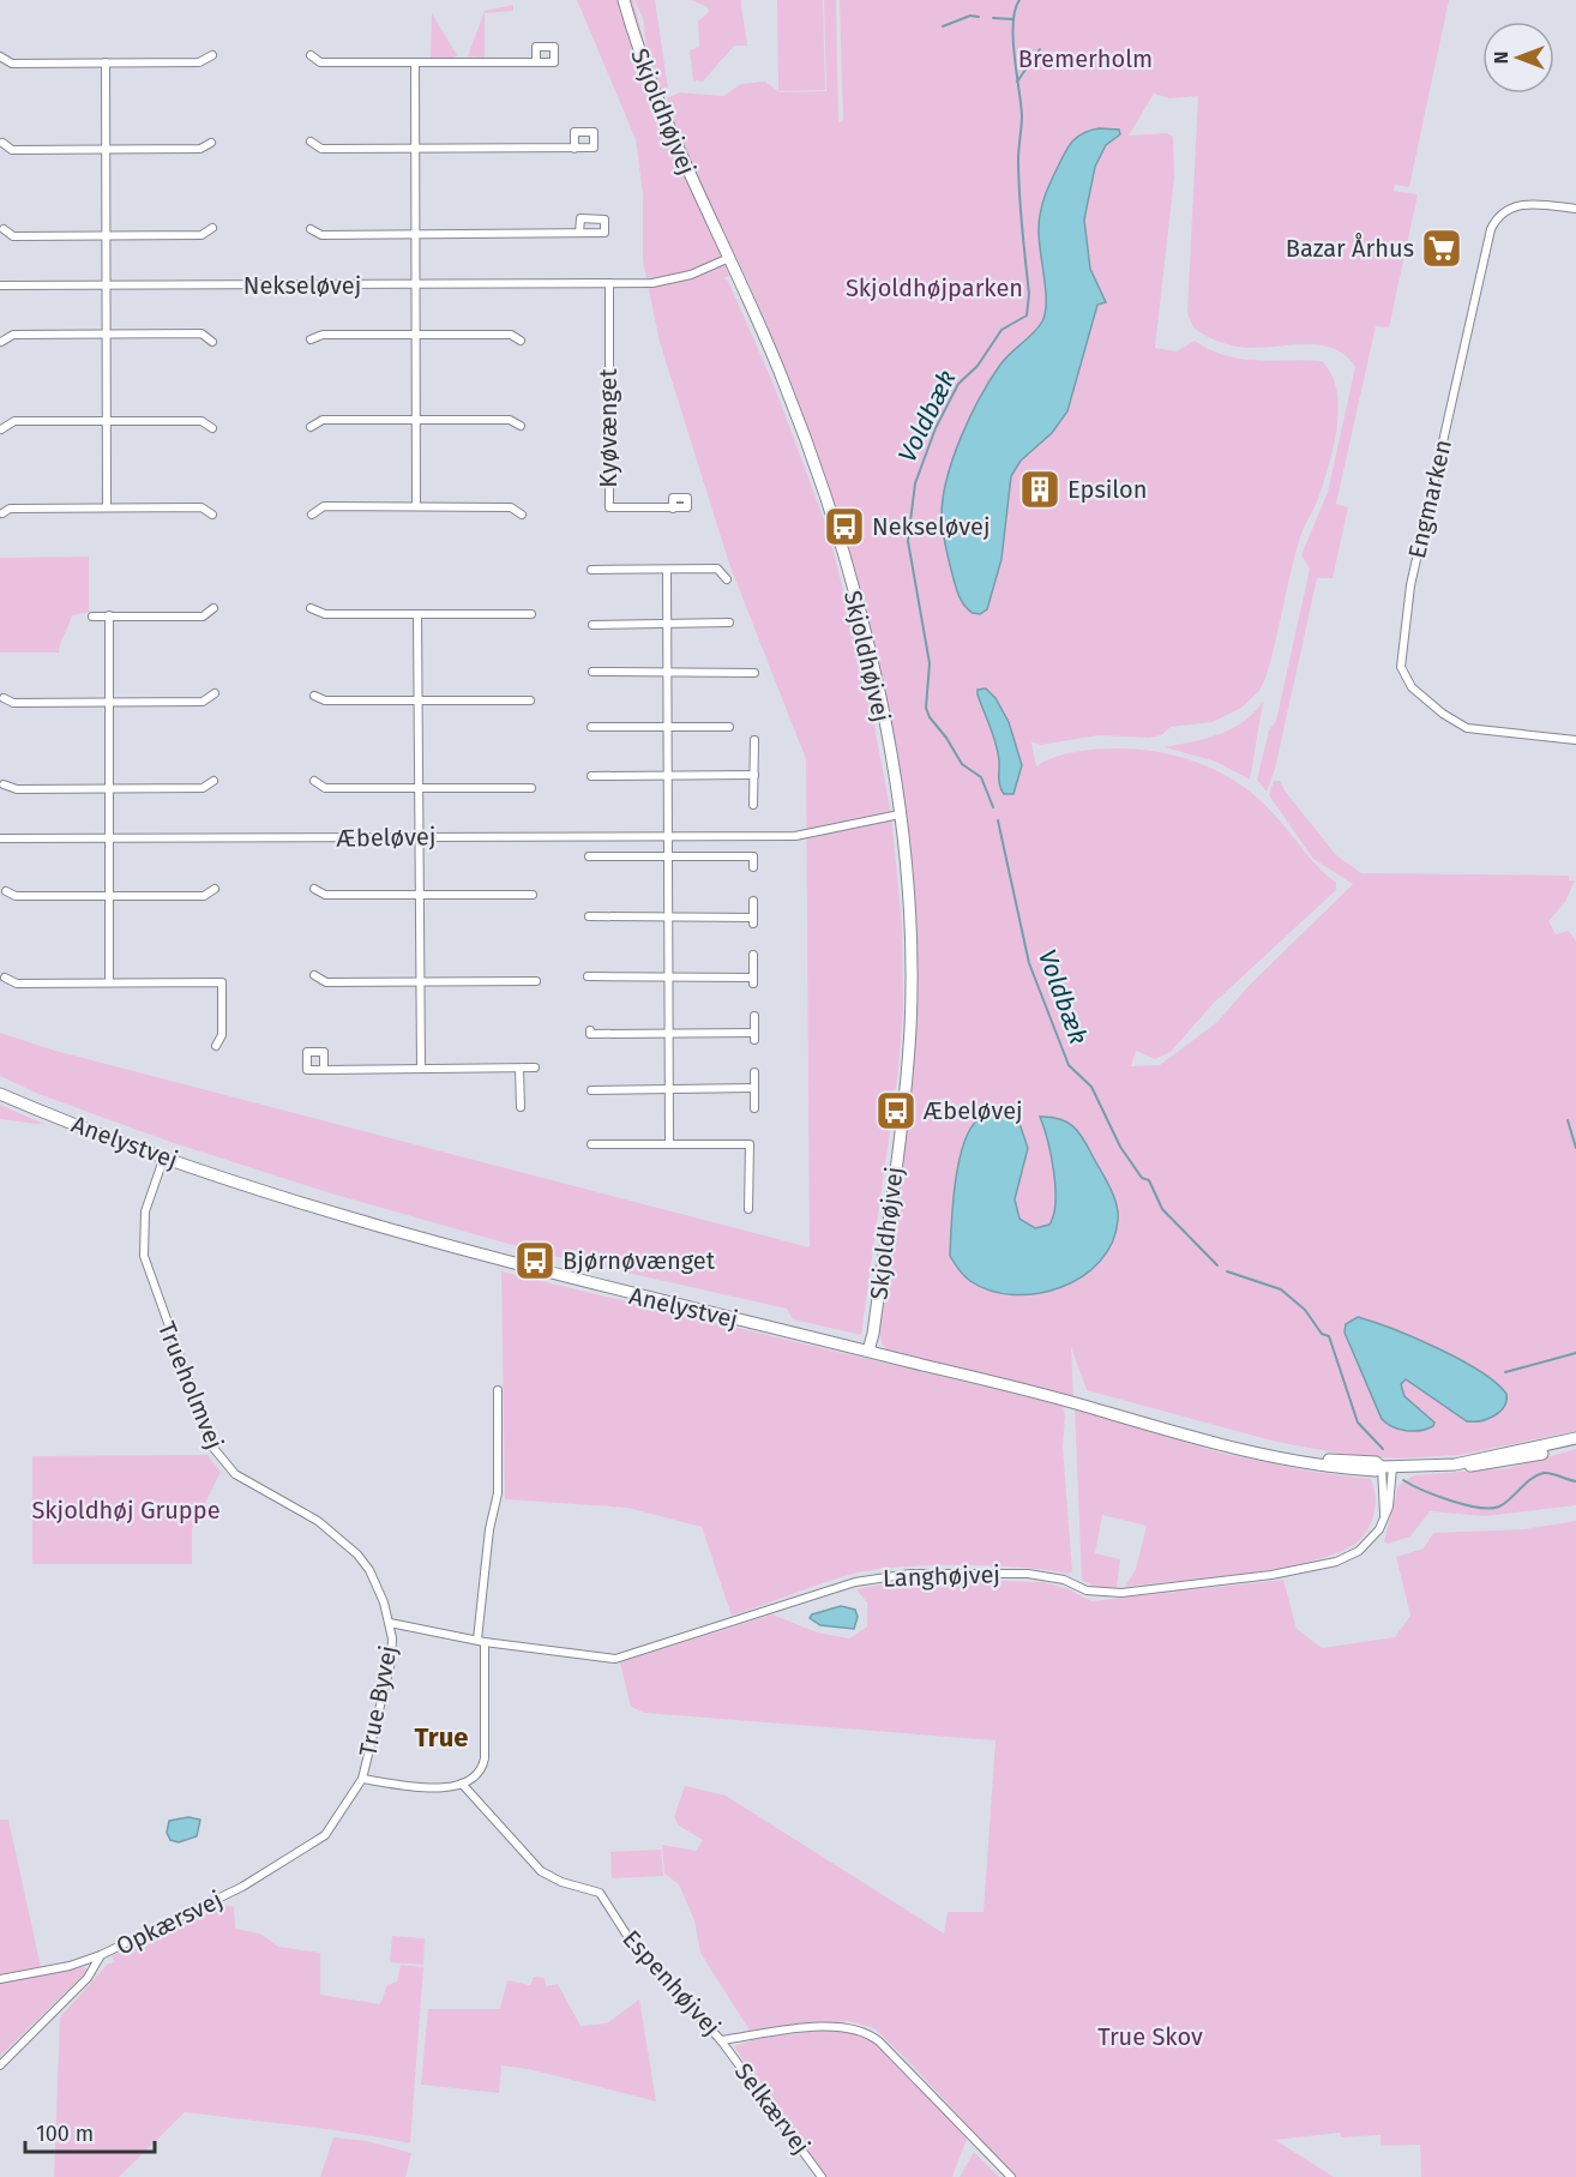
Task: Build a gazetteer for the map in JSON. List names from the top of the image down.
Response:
{
  "streets": {
    "street": [
      "Skjoldhøjvej",
      "Nekseløvej",
      "Kyøvænget",
      "Engmarken",
      "Æbeløvej",
      "Anelystvej",
      "Trueholmvej",
      "Langhøjvej",
      "True Byvej",
      "Opkærsvej",
      "Espenhøjvej",
      "Selkærvej"
    ]
  },
  "crossings": [
    ["Skjoldhøjvej", "Nekseløvej"],
    ["Skjoldhøjvej", "Æbeløvej"],
    ["Skjoldhøjvej", "Anelystvej"],
    ["Nekseløvej", "Kyøvænget"],
    ["Anelystvej", "Trueholmvej"],
    ["Anelystvej", "Langhøjvej"],
    ["Trueholmvej", "True Byvej"],
    ["Langhøjvej", "True Byvej"],
    ["True Byvej", "Opkærsvej"],
    ["True Byvej", "Espenhøjvej"],
    ["Espenhøjvej", "Selkærvej"]
  ],
  "districts": ["True"],
  "water": ["Voldbæk"],
  "parks": [
    "Bremerholm",
    "Skjoldhøjparken",
    "Skjoldhøj Gruppe",
    "True Skov"
  ],
  "places": {
    "supermarket": ["Bazar Århus"],
    "building": ["Epsilon"],
    "bus stop": ["Nekseløvej", "Æbeløvej", "Bjørnøvænget"]
  },
  "scale_bar": "100 m",
  "north": "left"
}
